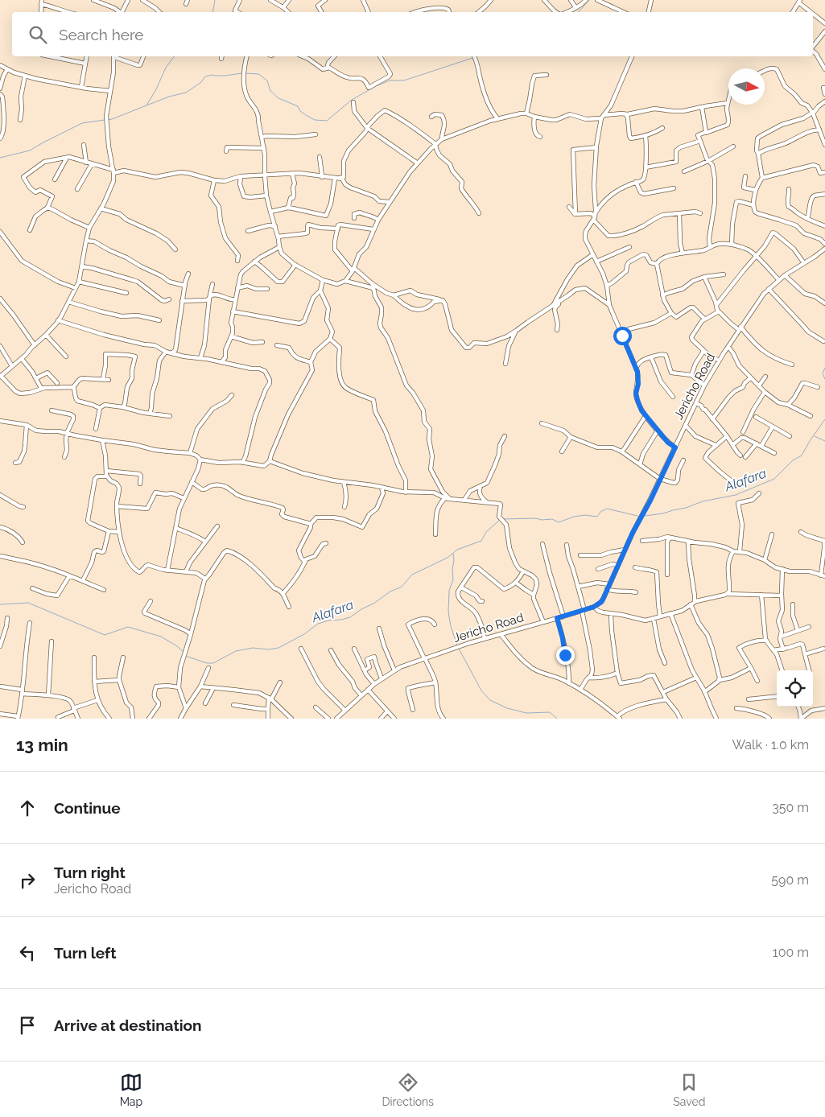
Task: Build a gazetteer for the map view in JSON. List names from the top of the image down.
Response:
{
  "streets": {
    "street": ["Jericho Road"]
  },
  "water": ["Alafara"],
  "north": "right",
  "page": {
    "search": "Search here",
    "heading": ["13 min", "Walk · 1.0 km"],
    "list": [
      ["Continue", "350 m"],
      ["Turn right", "Jericho Road", "590 m"],
      ["Turn left", "100 m"],
      "Arrive at destination"
    ],
    "nav": ["Map", "Directions", "Saved"]
  }
}
